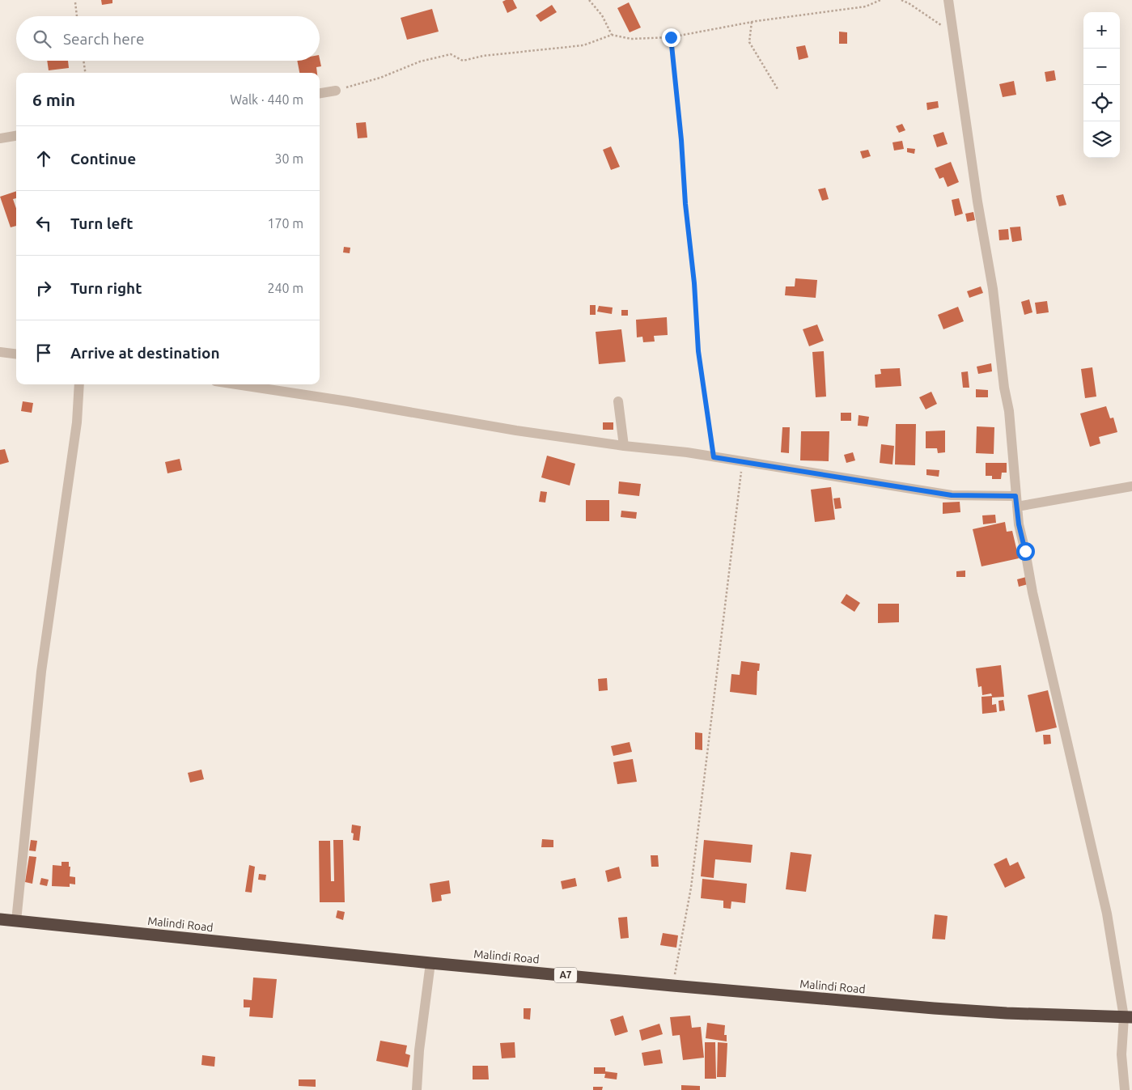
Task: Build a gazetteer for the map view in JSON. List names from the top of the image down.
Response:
{
  "streets": {
    "highway": ["Malindi Road", "A7"]
  },
  "page": {
    "map_buttons": ["+", "−"],
    "search": "Search here",
    "heading": ["6 min", "Walk · 440 m"],
    "list": [
      ["Continue", "30 m"],
      ["Turn left", "170 m"],
      ["Turn right", "240 m"],
      "Arrive at destination"
    ]
  }
}
